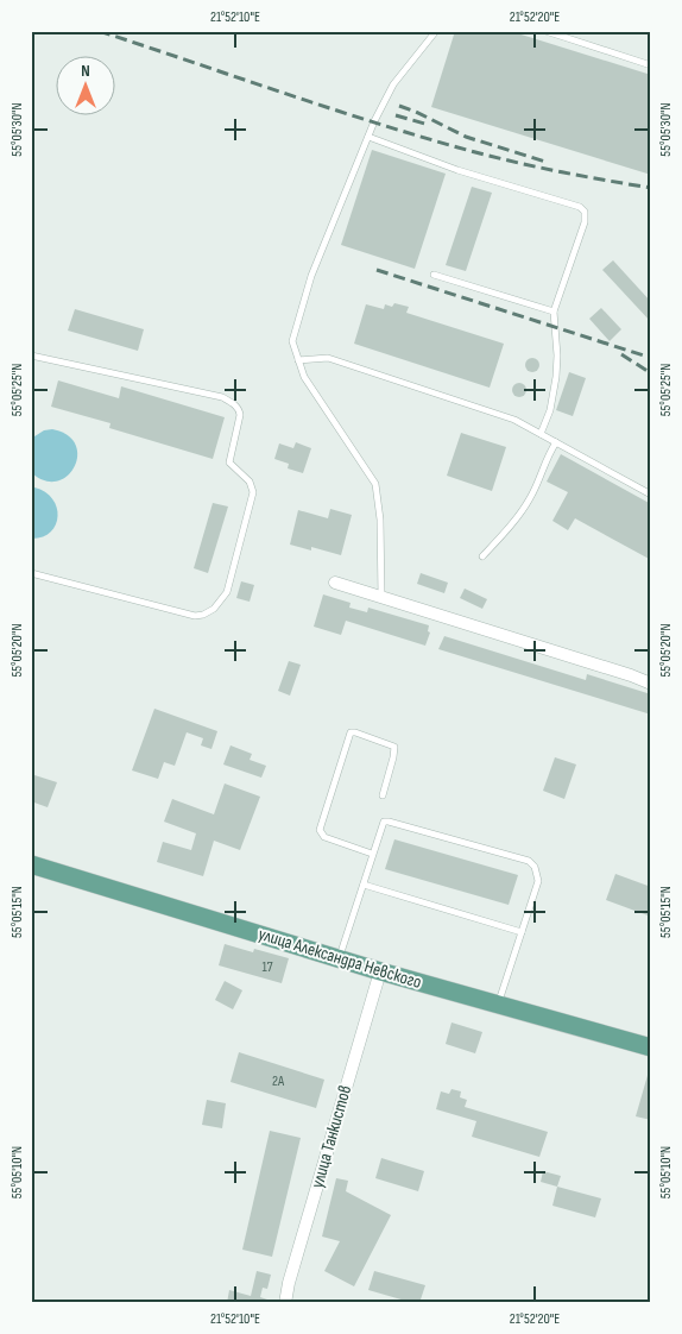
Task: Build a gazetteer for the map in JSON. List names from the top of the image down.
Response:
{
  "streets": {
    "main road": ["улица Александра Невского"],
    "street": ["улица Танкистов"]
  },
  "crossings": [
    ["улица Александра Невского", "улица Танкистов"]
  ],
  "house_numbers": ["17", "2А"],
  "north": "top",
  "coordinates": [
    "21°52'10\"E",
    "21°52'20\"E",
    "55°05'30\"N",
    "55°05'25\"N",
    "55°05'20\"N",
    "55°05'15\"N",
    "55°05'10\"N"
  ]
}
